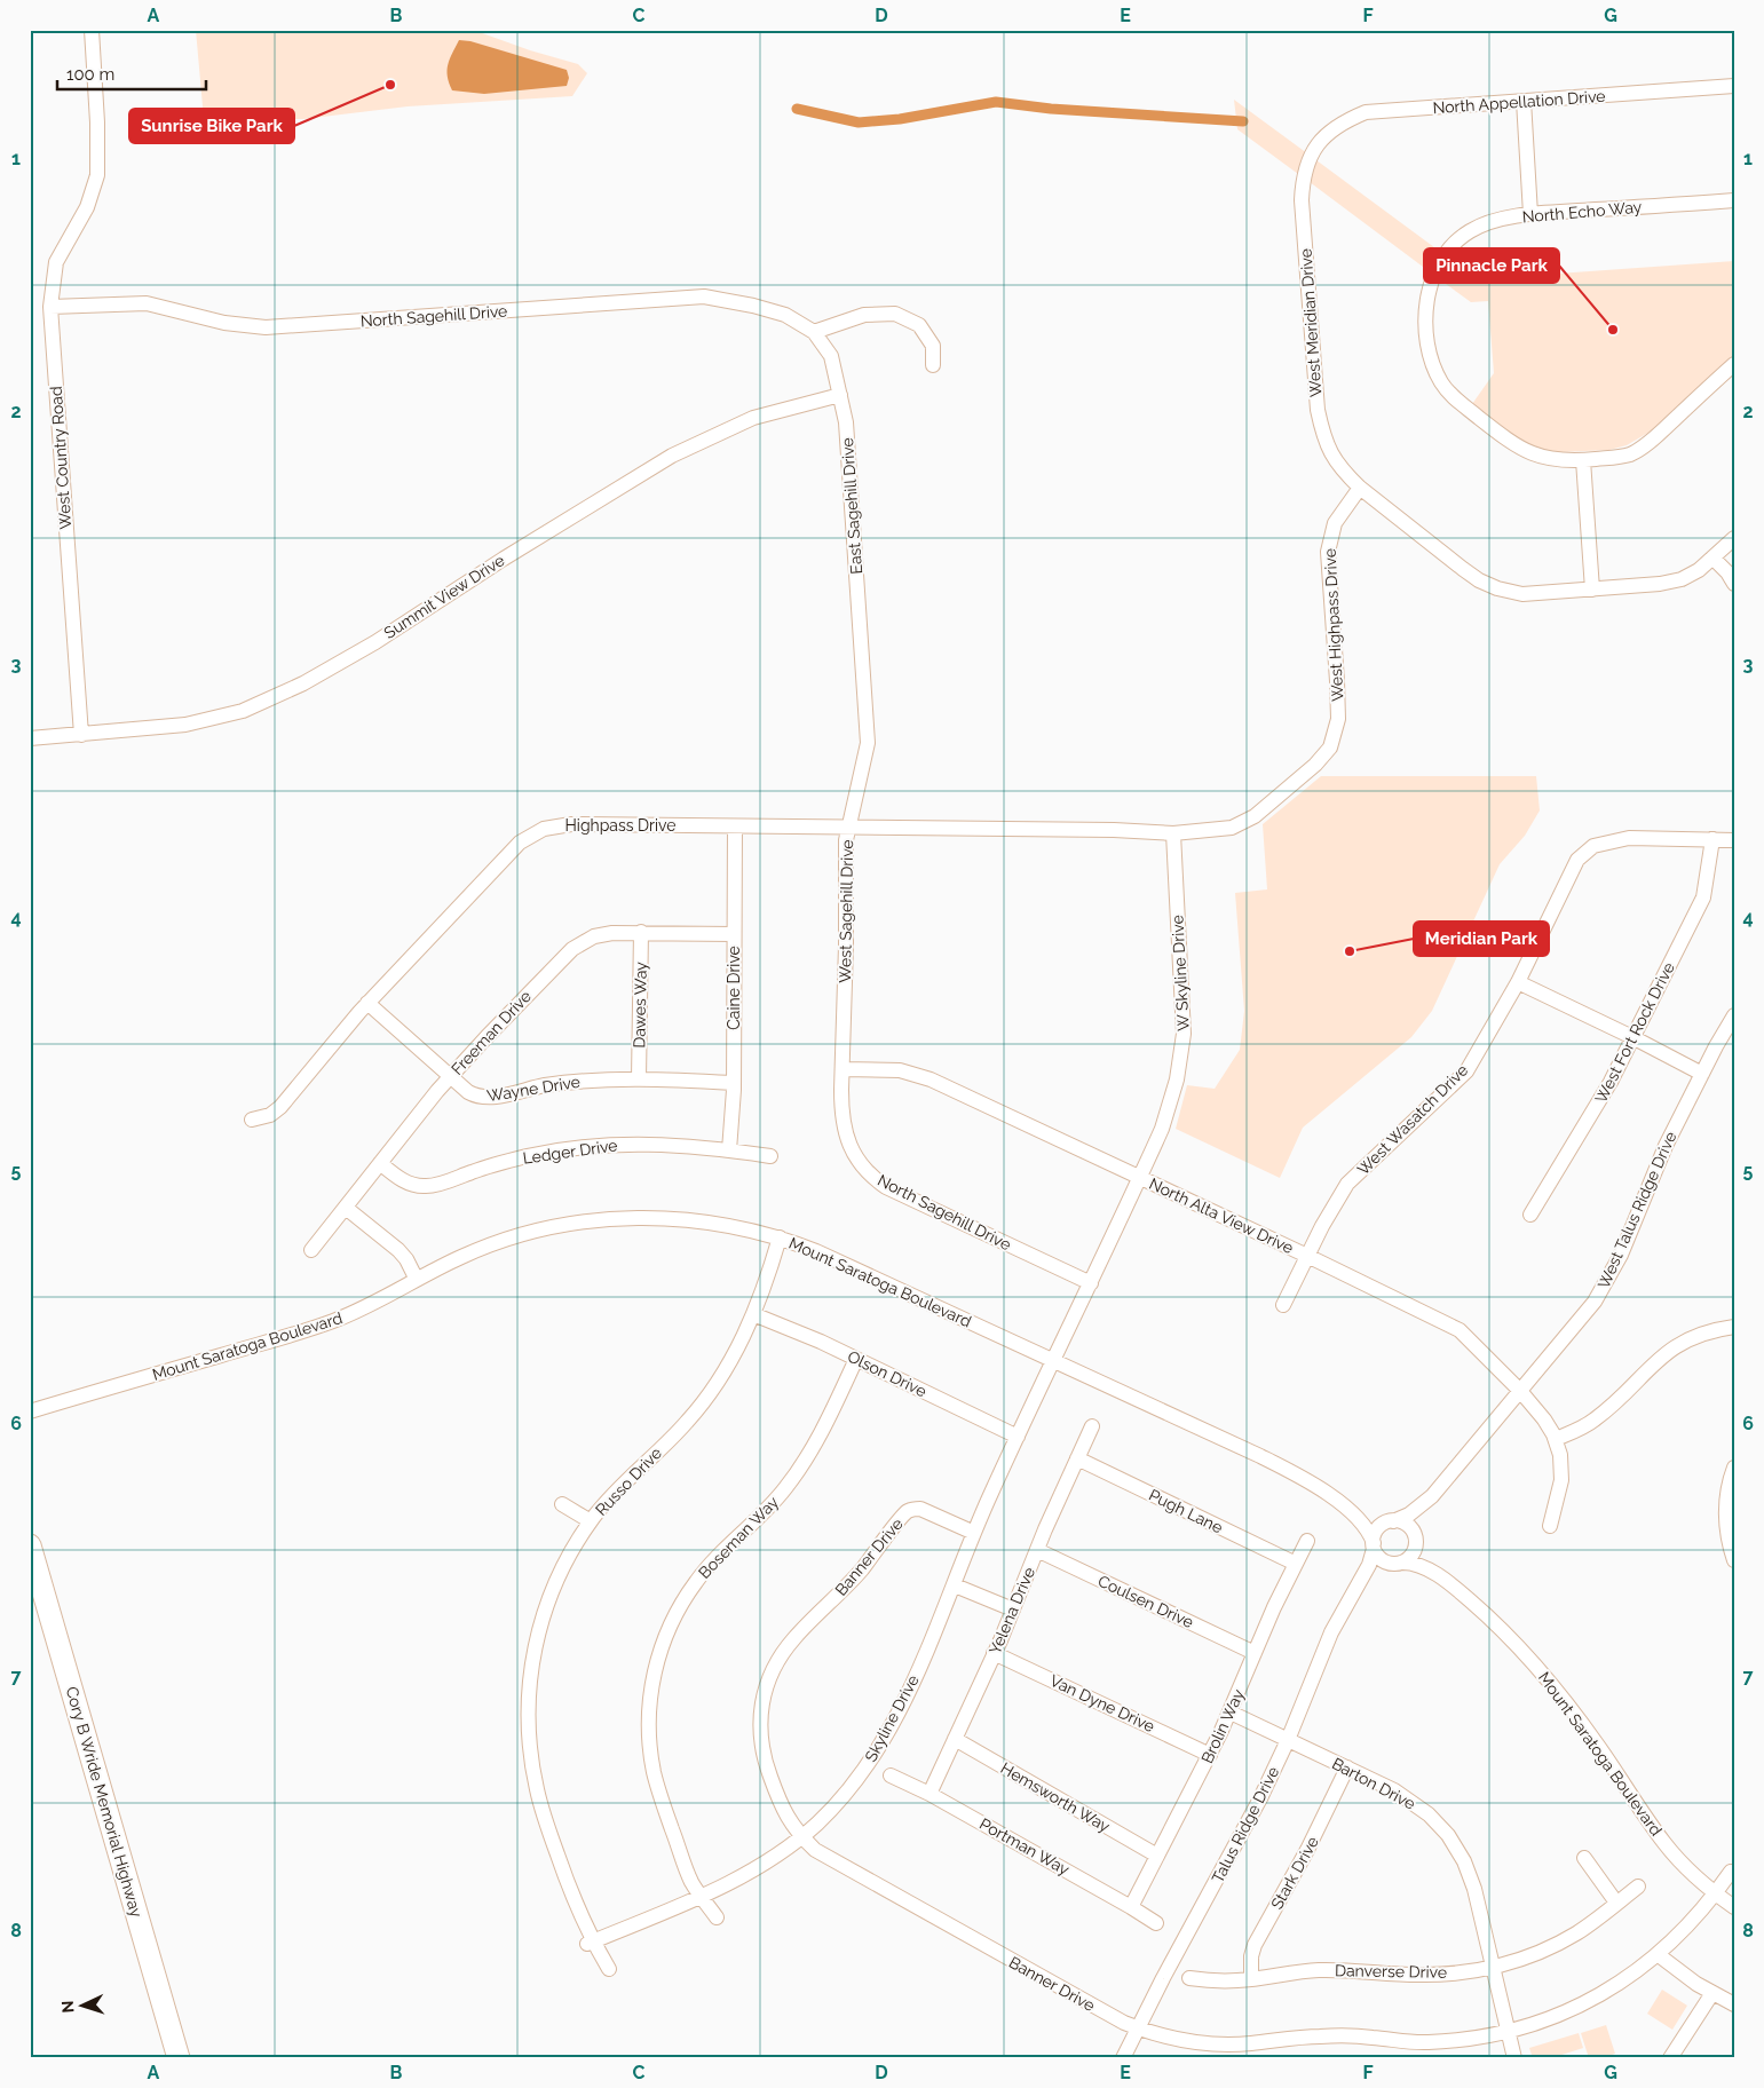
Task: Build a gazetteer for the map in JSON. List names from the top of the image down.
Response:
{
  "streets": {
    "highway": ["Cory B Wride Memorial Highway"],
    "street": [
      "North Appellation Drive",
      "North Echo Way",
      "North Sagehill Drive",
      "West Meridian Drive",
      "West Country Road",
      "East Sagehill Drive",
      "Summit View Drive",
      "West Highpass Drive",
      "Highpass Drive",
      "West Sagehill Drive",
      "W Skyline Drive",
      "Caine Drive",
      "Dawes Way",
      "Freeman Drive",
      "West Fort Rock Drive",
      "Wayne Drive",
      "West Wasatch Drive",
      "Ledger Drive",
      "West Talus Ridge Drive",
      "North Alta View Drive",
      "Mount Saratoga Boulevard",
      "Olson Drive",
      "Russo Drive",
      "Pugh Lane",
      "Boseman Way",
      "Banner Drive",
      "Coulsen Drive",
      "Yelena Drive",
      "Van Dyne Drive",
      "Skyline Drive",
      "Brolin Way",
      "Barton Drive",
      "Hemsworth Way",
      "Talus Ridge Drive",
      "Portman Way",
      "Stark Drive",
      "Danverse Drive"
    ]
  },
  "crossings": [
    ["North Appellation Drive", "West Meridian Drive"],
    ["North Sagehill Drive", "West Country Road"],
    ["North Sagehill Drive", "East Sagehill Drive"],
    ["North Sagehill Drive", "West Sagehill Drive"],
    ["North Sagehill Drive", "W Skyline Drive"],
    ["North Sagehill Drive", "North Alta View Drive"],
    ["West Meridian Drive", "West Highpass Drive"],
    ["West Country Road", "Summit View Drive"],
    ["East Sagehill Drive", "Summit View Drive"],
    ["East Sagehill Drive", "West Sagehill Drive"],
    ["West Highpass Drive", "Highpass Drive"],
    ["West Highpass Drive", "W Skyline Drive"],
    ["Highpass Drive", "West Sagehill Drive"],
    ["Highpass Drive", "W Skyline Drive"],
    ["Highpass Drive", "Caine Drive"],
    ["Highpass Drive", "Wayne Drive"],
    ["West Sagehill Drive", "North Alta View Drive"],
    ["W Skyline Drive", "North Alta View Drive"],
    ["W Skyline Drive", "Mount Saratoga Boulevard"],
    ["W Skyline Drive", "Skyline Drive"],
    ["Caine Drive", "Freeman Drive"],
    ["Caine Drive", "Wayne Drive"],
    ["Caine Drive", "Ledger Drive"],
    ["Dawes Way", "Freeman Drive"],
    ["Dawes Way", "Wayne Drive"],
    ["Freeman Drive", "Wayne Drive"],
    ["Freeman Drive", "Ledger Drive"],
    ["West Fort Rock Drive", "West Wasatch Drive"],
    ["West Wasatch Drive", "North Alta View Drive"],
    ["West Talus Ridge Drive", "North Alta View Drive"],
    ["West Talus Ridge Drive", "Mount Saratoga Boulevard"],
    ["West Talus Ridge Drive", "Talus Ridge Drive"],
    ["Mount Saratoga Boulevard", "Russo Drive"],
    ["Mount Saratoga Boulevard", "Banner Drive"],
    ["Mount Saratoga Boulevard", "Skyline Drive"],
    ["Mount Saratoga Boulevard", "Talus Ridge Drive"],
    ["Olson Drive", "Russo Drive"],
    ["Olson Drive", "Boseman Way"],
    ["Olson Drive", "Skyline Drive"],
    ["Russo Drive", "Skyline Drive"],
    ["Pugh Lane", "Yelena Drive"],
    ["Pugh Lane", "Brolin Way"],
    ["Boseman Way", "Skyline Drive"],
    ["Banner Drive", "Skyline Drive"],
    ["Banner Drive", "Barton Drive"],
    ["Banner Drive", "Talus Ridge Drive"],
    ["Coulsen Drive", "Yelena Drive"],
    ["Coulsen Drive", "Brolin Way"],
    ["Yelena Drive", "Van Dyne Drive"],
    ["Yelena Drive", "Hemsworth Way"],
    ["Yelena Drive", "Portman Way"],
    ["Van Dyne Drive", "Brolin Way"],
    ["Brolin Way", "Barton Drive"],
    ["Brolin Way", "Hemsworth Way"],
    ["Brolin Way", "Portman Way"],
    ["Barton Drive", "Talus Ridge Drive"],
    ["Barton Drive", "Stark Drive"],
    ["Barton Drive", "Danverse Drive"],
    ["Stark Drive", "Danverse Drive"]
  ],
  "places": ["Sunrise Bike Park", "Pinnacle Park", "Meridian Park"],
  "scale_bar": "100 m",
  "north": "left",
  "grid": {
    "columns": [
      "A",
      "B",
      "C",
      "D",
      "E",
      "F",
      "G"
    ],
    "rows": [
      "1",
      "2",
      "3",
      "4",
      "5",
      "6",
      "7",
      "8"
    ]
  }
}
